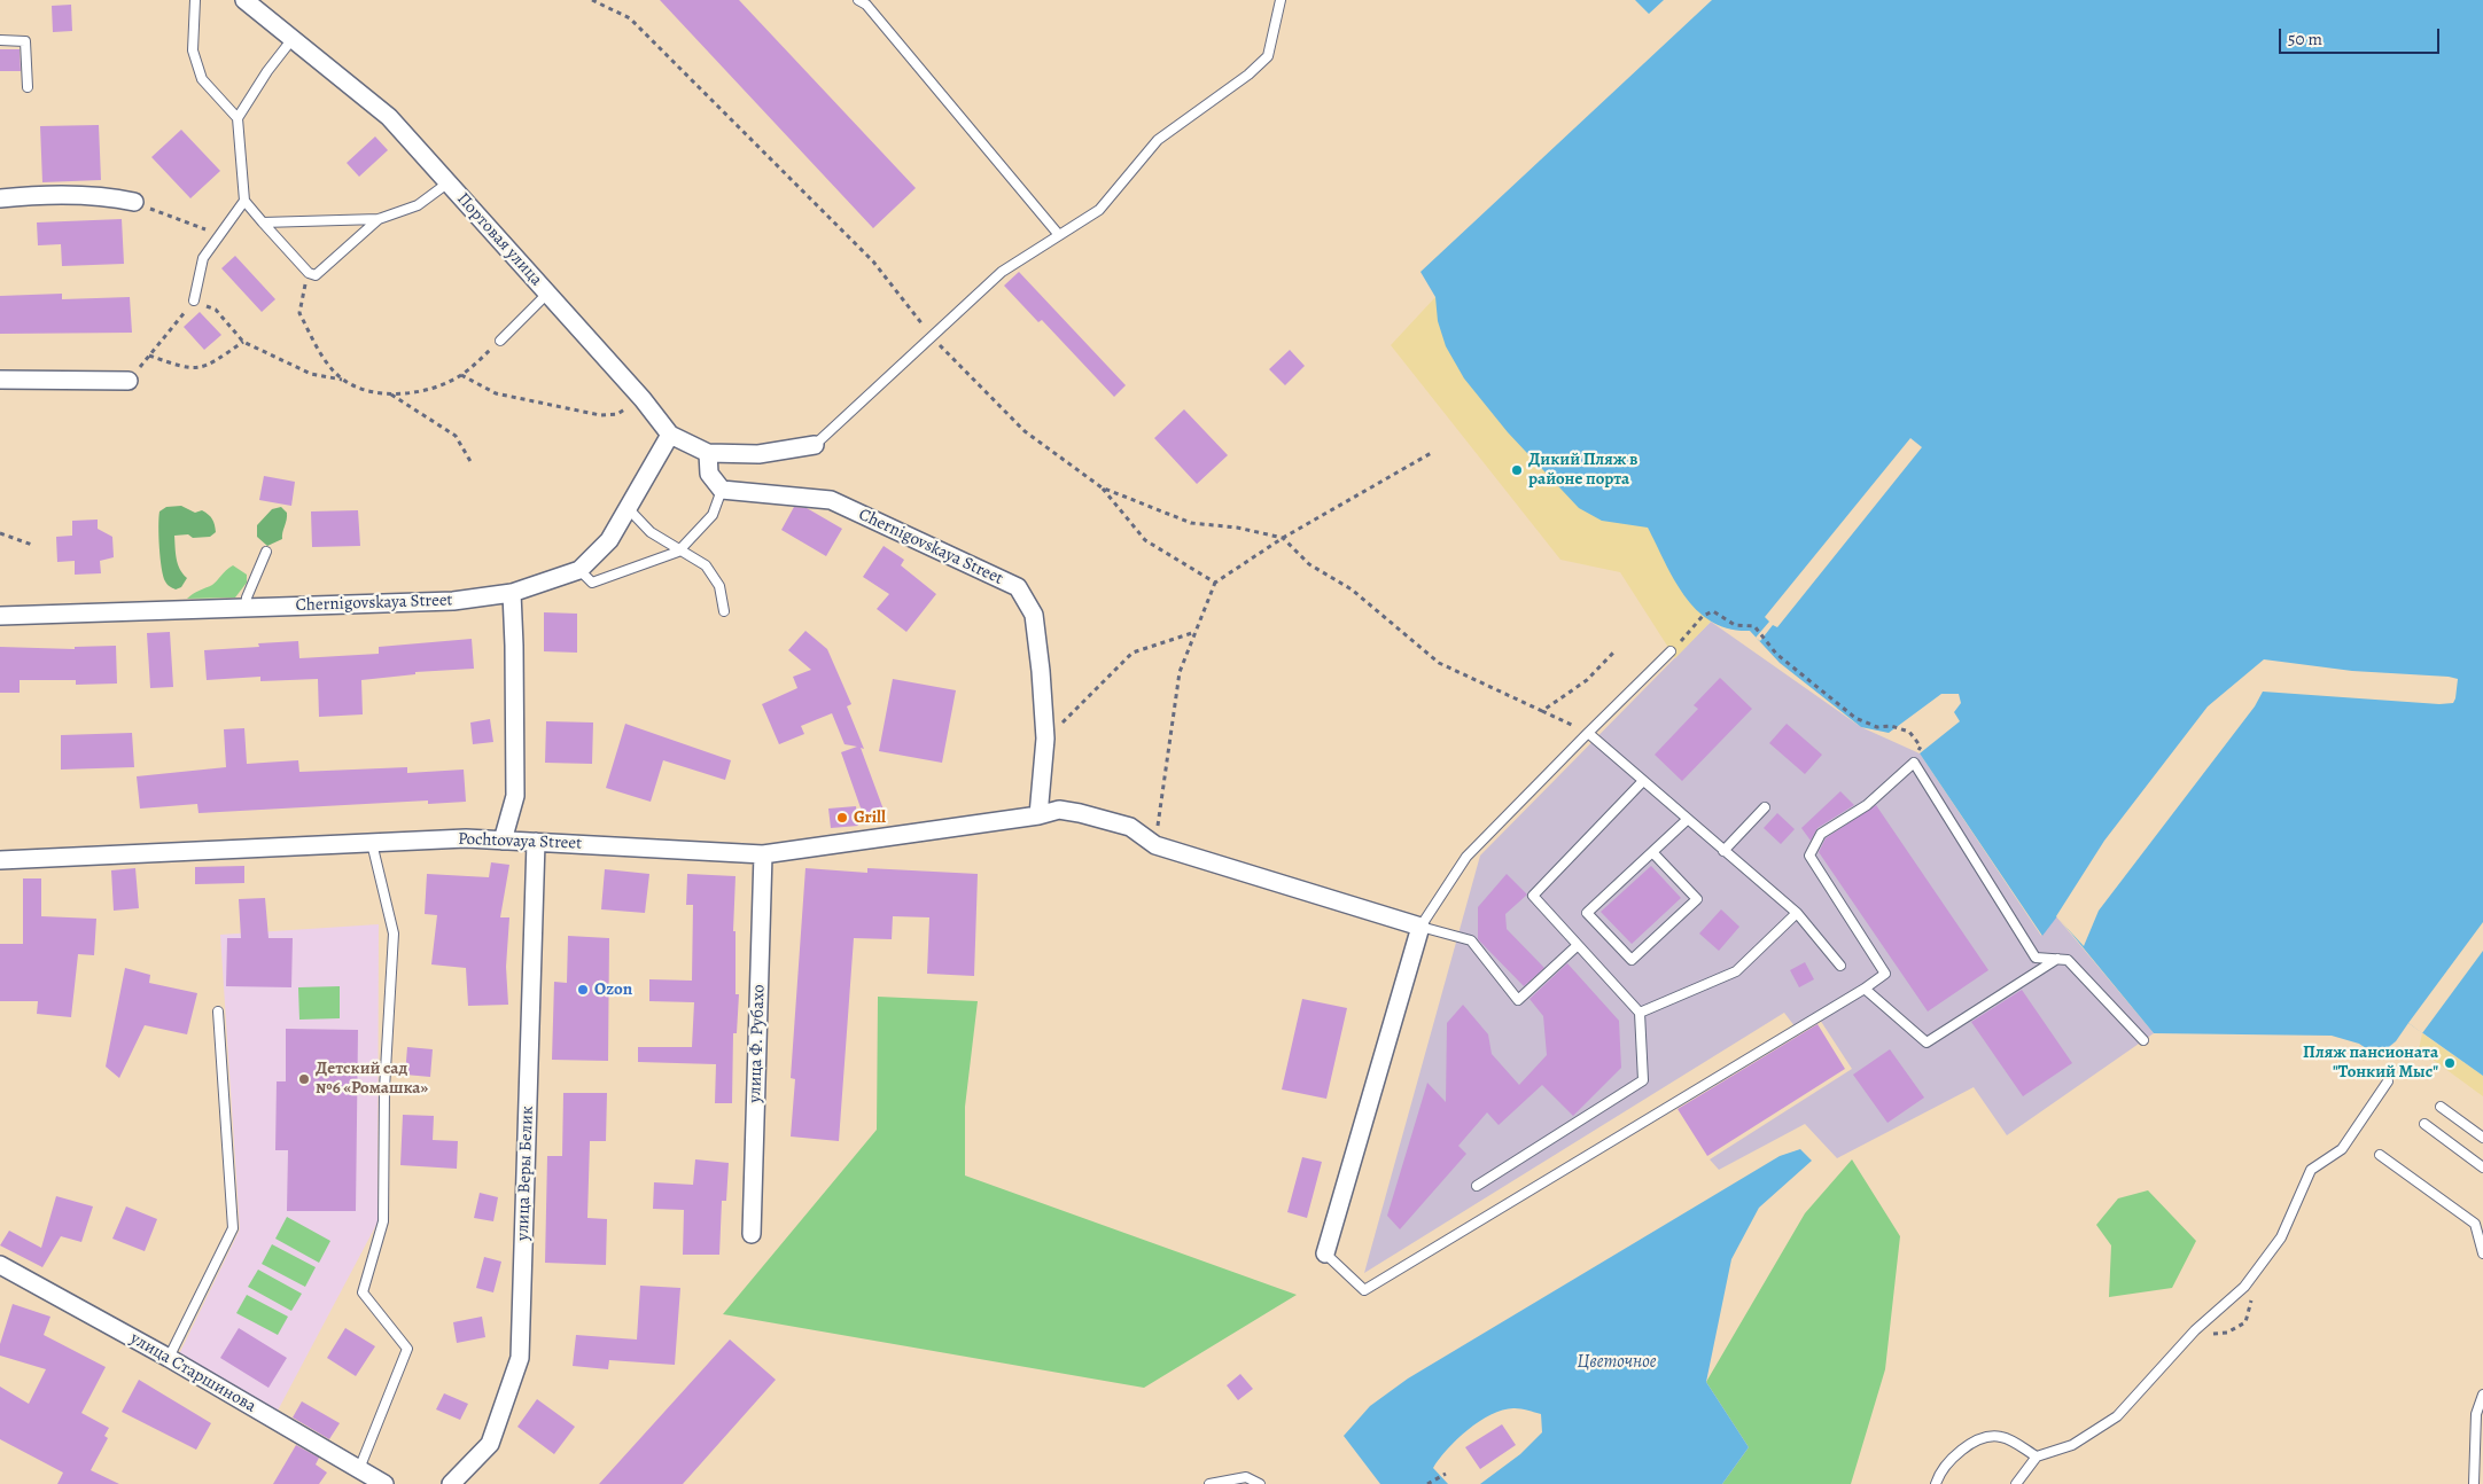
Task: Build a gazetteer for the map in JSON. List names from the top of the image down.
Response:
{
  "streets": {
    "street": [
      "Портовая улица",
      "Chernigovskaya Street",
      "Pochtovaya Street",
      "улица Ф. Рубахо",
      "улица Веры Белик",
      "улица Старшинова"
    ]
  },
  "crossings": [
    ["Портовая улица", "Chernigovskaya Street"],
    ["Chernigovskaya Street", "Pochtovaya Street"],
    ["Pochtovaya Street", "улица Ф. Рубахо"],
    ["Pochtovaya Street", "улица Веры Белик"]
  ],
  "water": ["Цветочное"],
  "places": [
    "Дикий Пляж в районе порта",
    "Grill",
    "Ozon",
    "Пляж пансионата \"Тонкий Мыс\"",
    "Детский сад №6 «Ромашка»"
  ],
  "scale_bar": "50 m"
}
